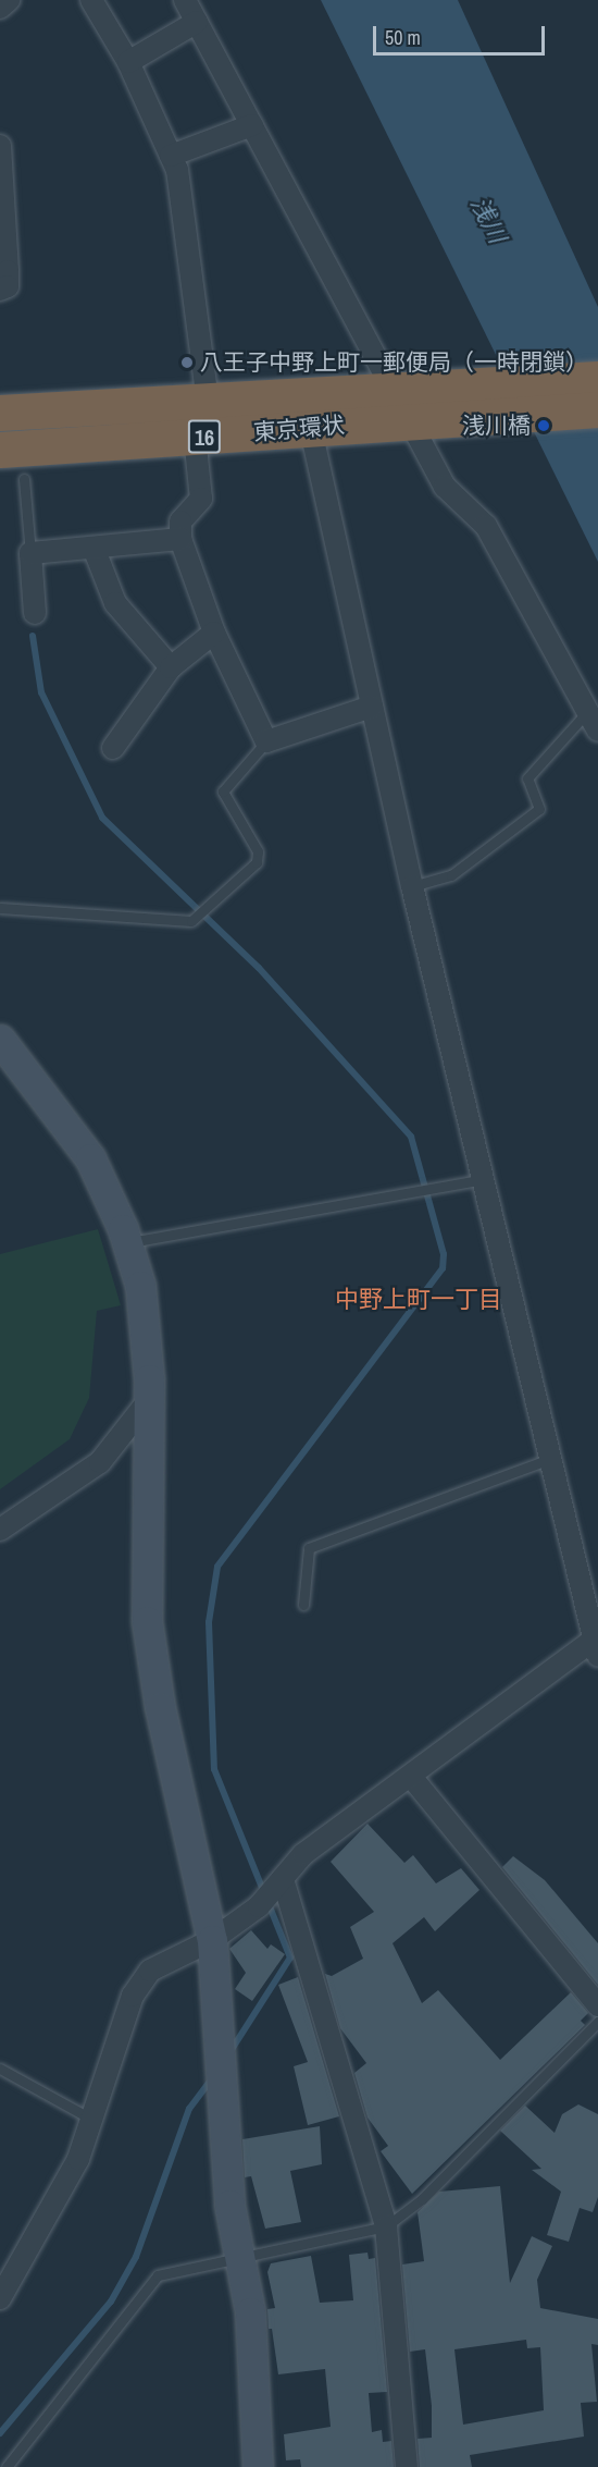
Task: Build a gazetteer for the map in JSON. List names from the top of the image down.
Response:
{
  "streets": {
    "highway": ["東京環状", "16"]
  },
  "districts": ["中野上町一丁目"],
  "water": ["浅川"],
  "places": ["八王子中野上町一郵便局（一時閉鎖）", "浅川橋"],
  "scale_bar": "50 m"
}
